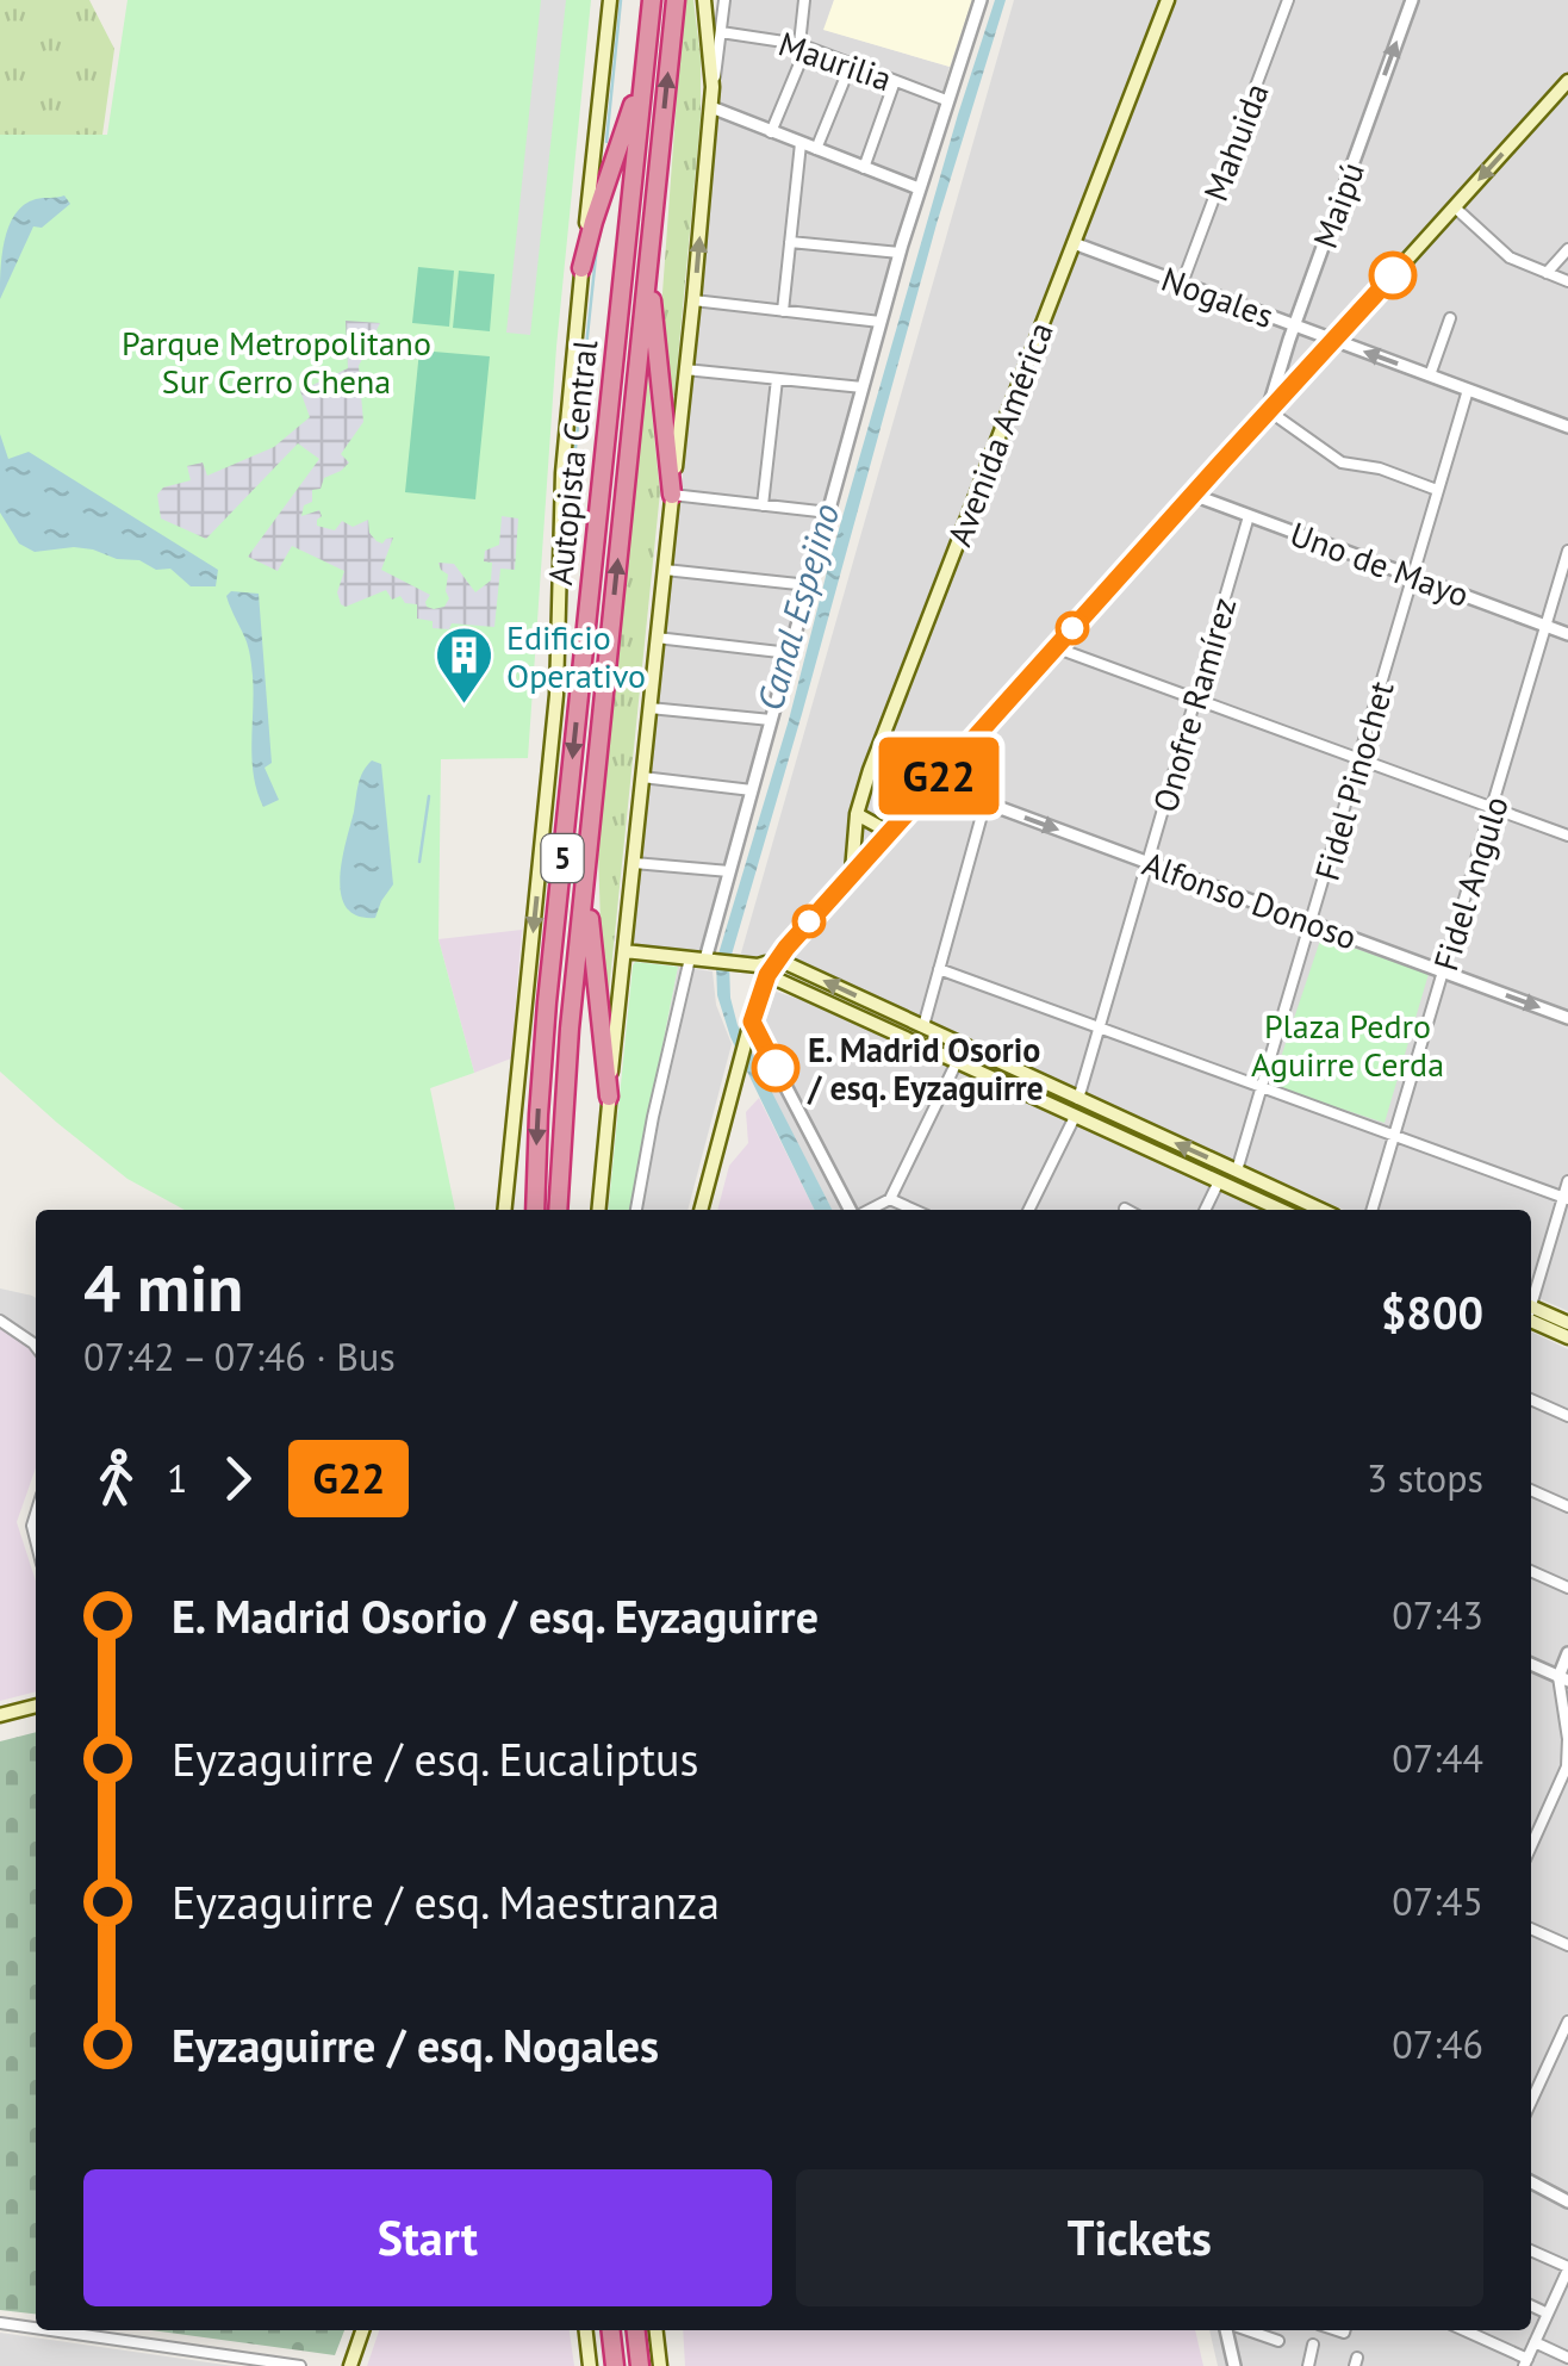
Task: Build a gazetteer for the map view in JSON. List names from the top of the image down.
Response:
{
  "streets": {
    "highway": ["Autopista Central", "5"],
    "main road": ["Avenida América"],
    "street": [
      "Maurilia",
      "Mahuida",
      "Maipú",
      "Nogales",
      "Uno de Mayo",
      "Onofre Ramírez",
      "Fidel Pinochet",
      "Fidel Angulo",
      "Alfonso Donoso"
    ]
  },
  "crossings": [
    ["Mahuida", "Nogales"],
    ["Maipú", "Nogales"],
    ["Nogales", "Avenida América"],
    ["Nogales", "Fidel Pinochet"],
    ["Uno de Mayo", "Onofre Ramírez"],
    ["Uno de Mayo", "Fidel Pinochet"],
    ["Uno de Mayo", "Fidel Angulo"],
    ["Onofre Ramírez", "Alfonso Donoso"],
    ["Fidel Pinochet", "Alfonso Donoso"],
    ["Fidel Angulo", "Alfonso Donoso"]
  ],
  "one_way": ["Maipú", "Alfonso Donoso"],
  "water": ["Canal Espejino"],
  "parks": ["Parque Metropolitano Sur Cerro Chena", "Plaza Pedro Aguirre Cerda"],
  "places": {
    "building": ["Edificio Operativo"],
    "other": ["E. Madrid Osorio / esq. Eyzaguirre"]
  },
  "lines": ["bus line G22"],
  "page": {
    "on_map": "G22",
    "heading": ["4 min", "07:42 – 07:46 · Bus", "$800"],
    "legs": ["1", "G22", "3 stops"],
    "list": [
      {
        "name": "E. Madrid Osorio / esq. Eyzaguirre",
        "value": "07:43"
      },
      {
        "name": "Eyzaguirre / esq. Eucaliptus",
        "value": "07:44"
      },
      {
        "name": "Eyzaguirre / esq. Maestranza",
        "value": "07:45"
      },
      {
        "name": "Eyzaguirre / esq. Nogales",
        "value": "07:46"
      }
    ],
    "buttons": ["Start", "Tickets"]
  }
}
